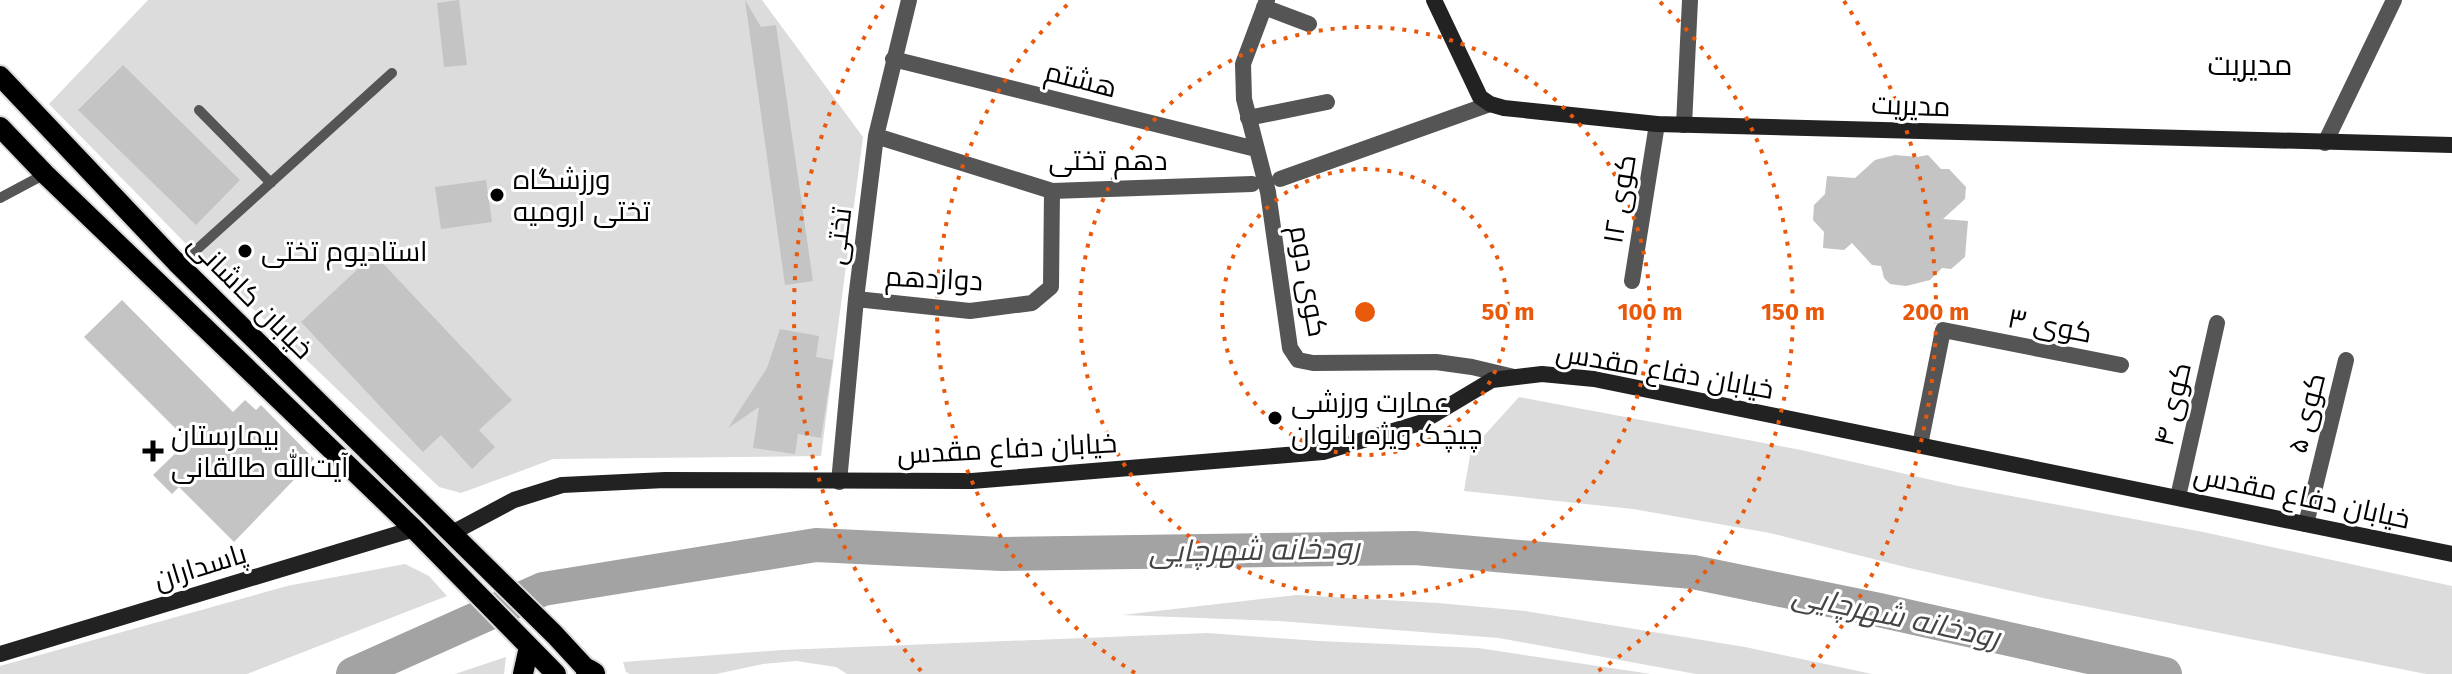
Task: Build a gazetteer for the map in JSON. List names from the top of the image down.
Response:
{
  "streets": {
    "main road": ["خیابان کاشانی"],
    "street": [
      "هشتم",
      "مدیریت",
      "دهم تختی",
      "کوی ۱۲",
      "تختی",
      "دوازدهم",
      "کوی دوم",
      "کوی ۳",
      "خیابان دفاع مقدس",
      "کوی ۴",
      "کوی ۵",
      "پاسداران"
    ]
  },
  "crossings": [
    ["هشتم", "تختی"],
    ["مدیریت", "دهم تختی"],
    ["مدیریت", "کوی ۱۲"],
    ["دهم تختی", "تختی"],
    ["دهم تختی", "دوازدهم"],
    ["دهم تختی", "کوی دوم"],
    ["تختی", "دوازدهم"],
    ["تختی", "خیابان دفاع مقدس"],
    ["کوی دوم", "خیابان دفاع مقدس"],
    ["خیابان کاشانی", "خیابان دفاع مقدس"],
    ["خیابان کاشانی", "پاسداران"],
    ["کوی ۳", "خیابان دفاع مقدس"],
    ["خیابان دفاع مقدس", "کوی ۴"],
    ["خیابان دفاع مقدس", "کوی ۵"]
  ],
  "districts": ["مدیریت"],
  "water": ["رودخانه شهرچایی"],
  "places": {
    "other": ["ورزشگاه تختی ارومیه", "استادیوم تختی", "عمارت ورزشی چیچک ویژه بانوان"],
    "health": ["بیمارستان آیت‌الله طالقانی"]
  },
  "rings": [
    "50 m",
    "100 m",
    "150 m",
    "200 m"
  ]
}
